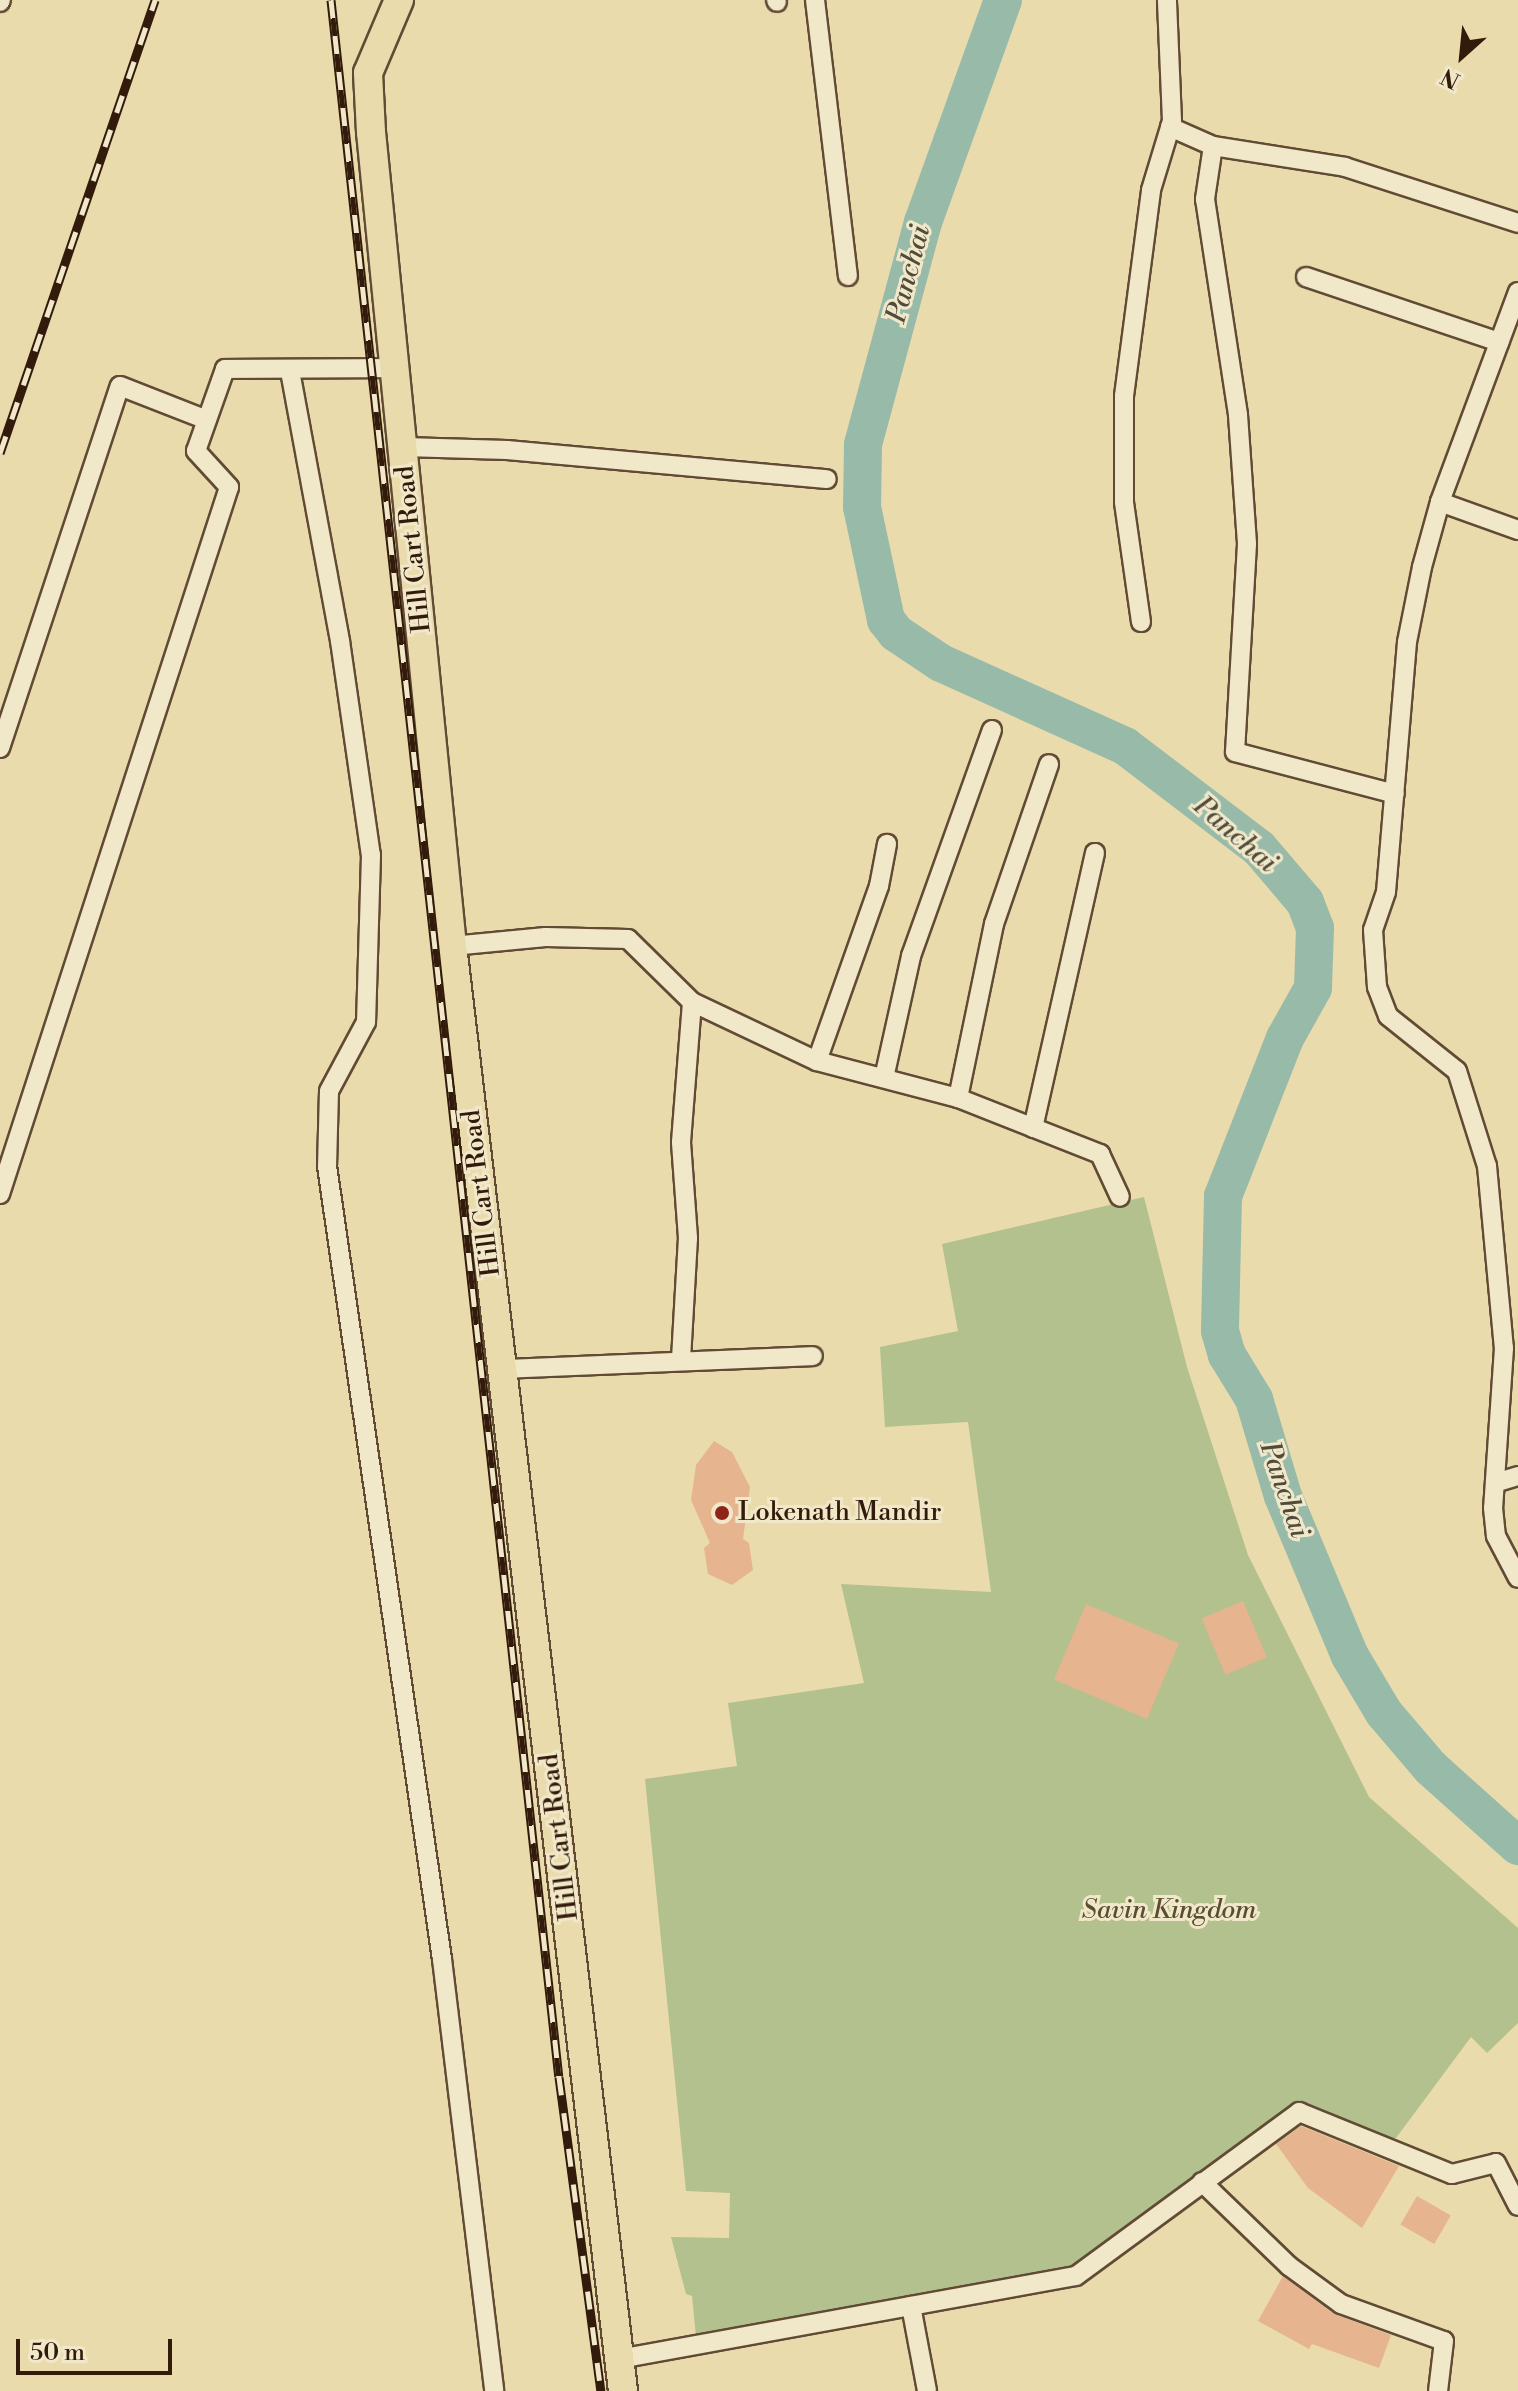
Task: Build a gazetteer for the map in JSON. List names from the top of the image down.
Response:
{
  "streets": {
    "highway": ["Hill Cart Road"]
  },
  "water": ["Panchai"],
  "parks": ["Savin Kingdom"],
  "places": ["Lokenath Mandir"],
  "scale_bar": "50 m",
  "north": "bottom left"
}
